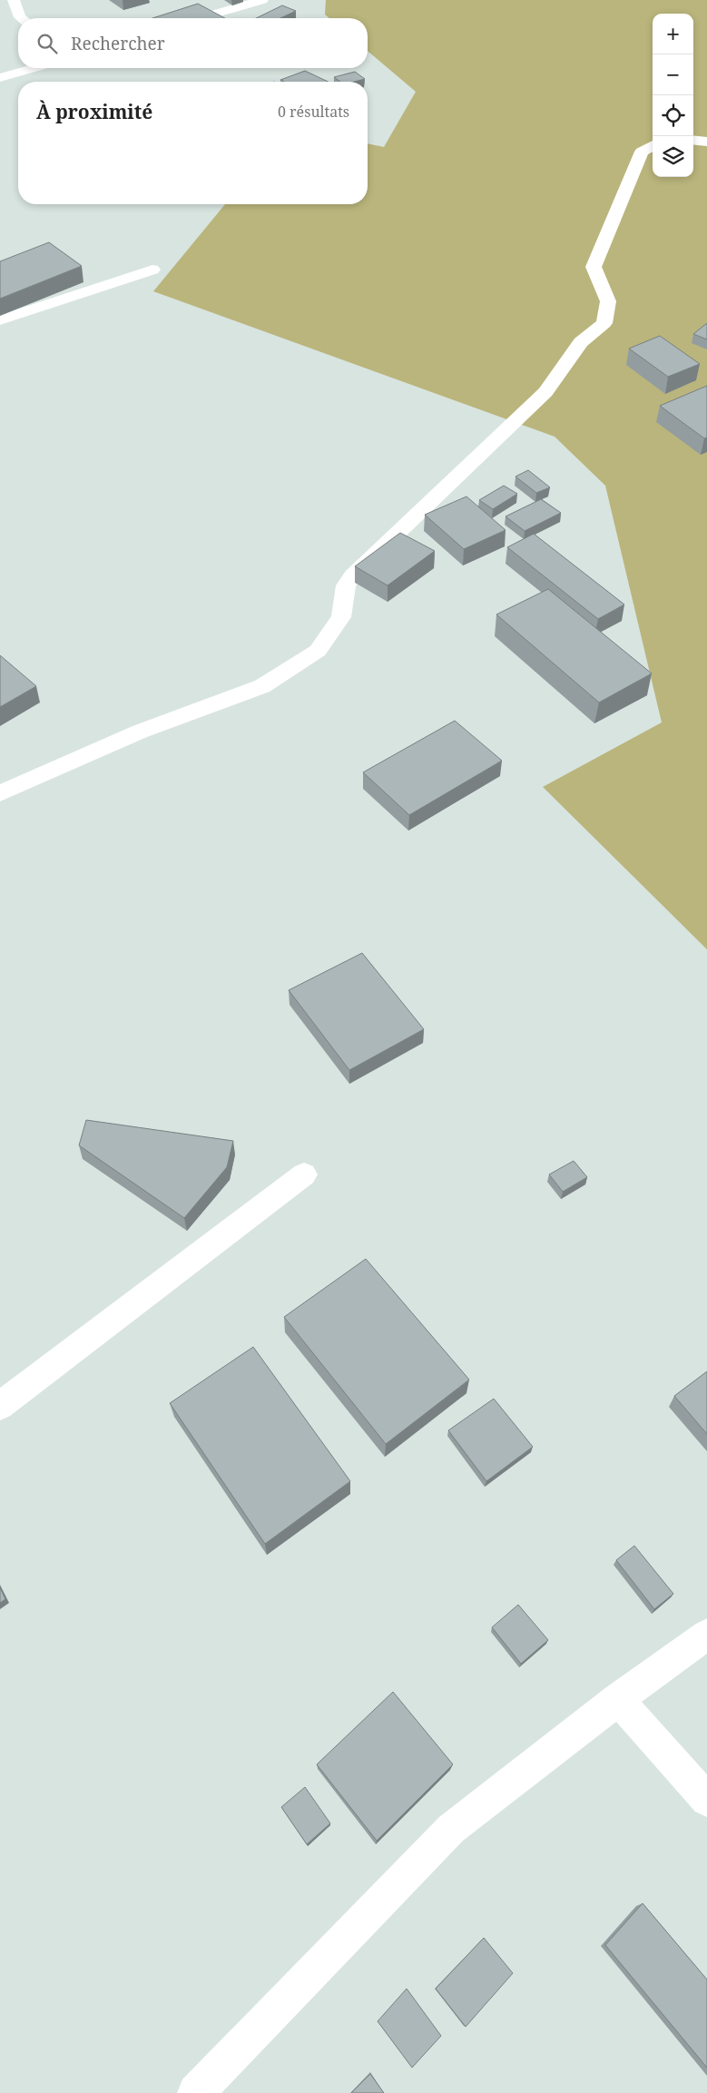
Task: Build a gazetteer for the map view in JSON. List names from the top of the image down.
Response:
{
  "page": {
    "map_buttons": ["+", "−"],
    "search": "Rechercher",
    "heading": ["À proximité", "0 résultats"]
  }
}
